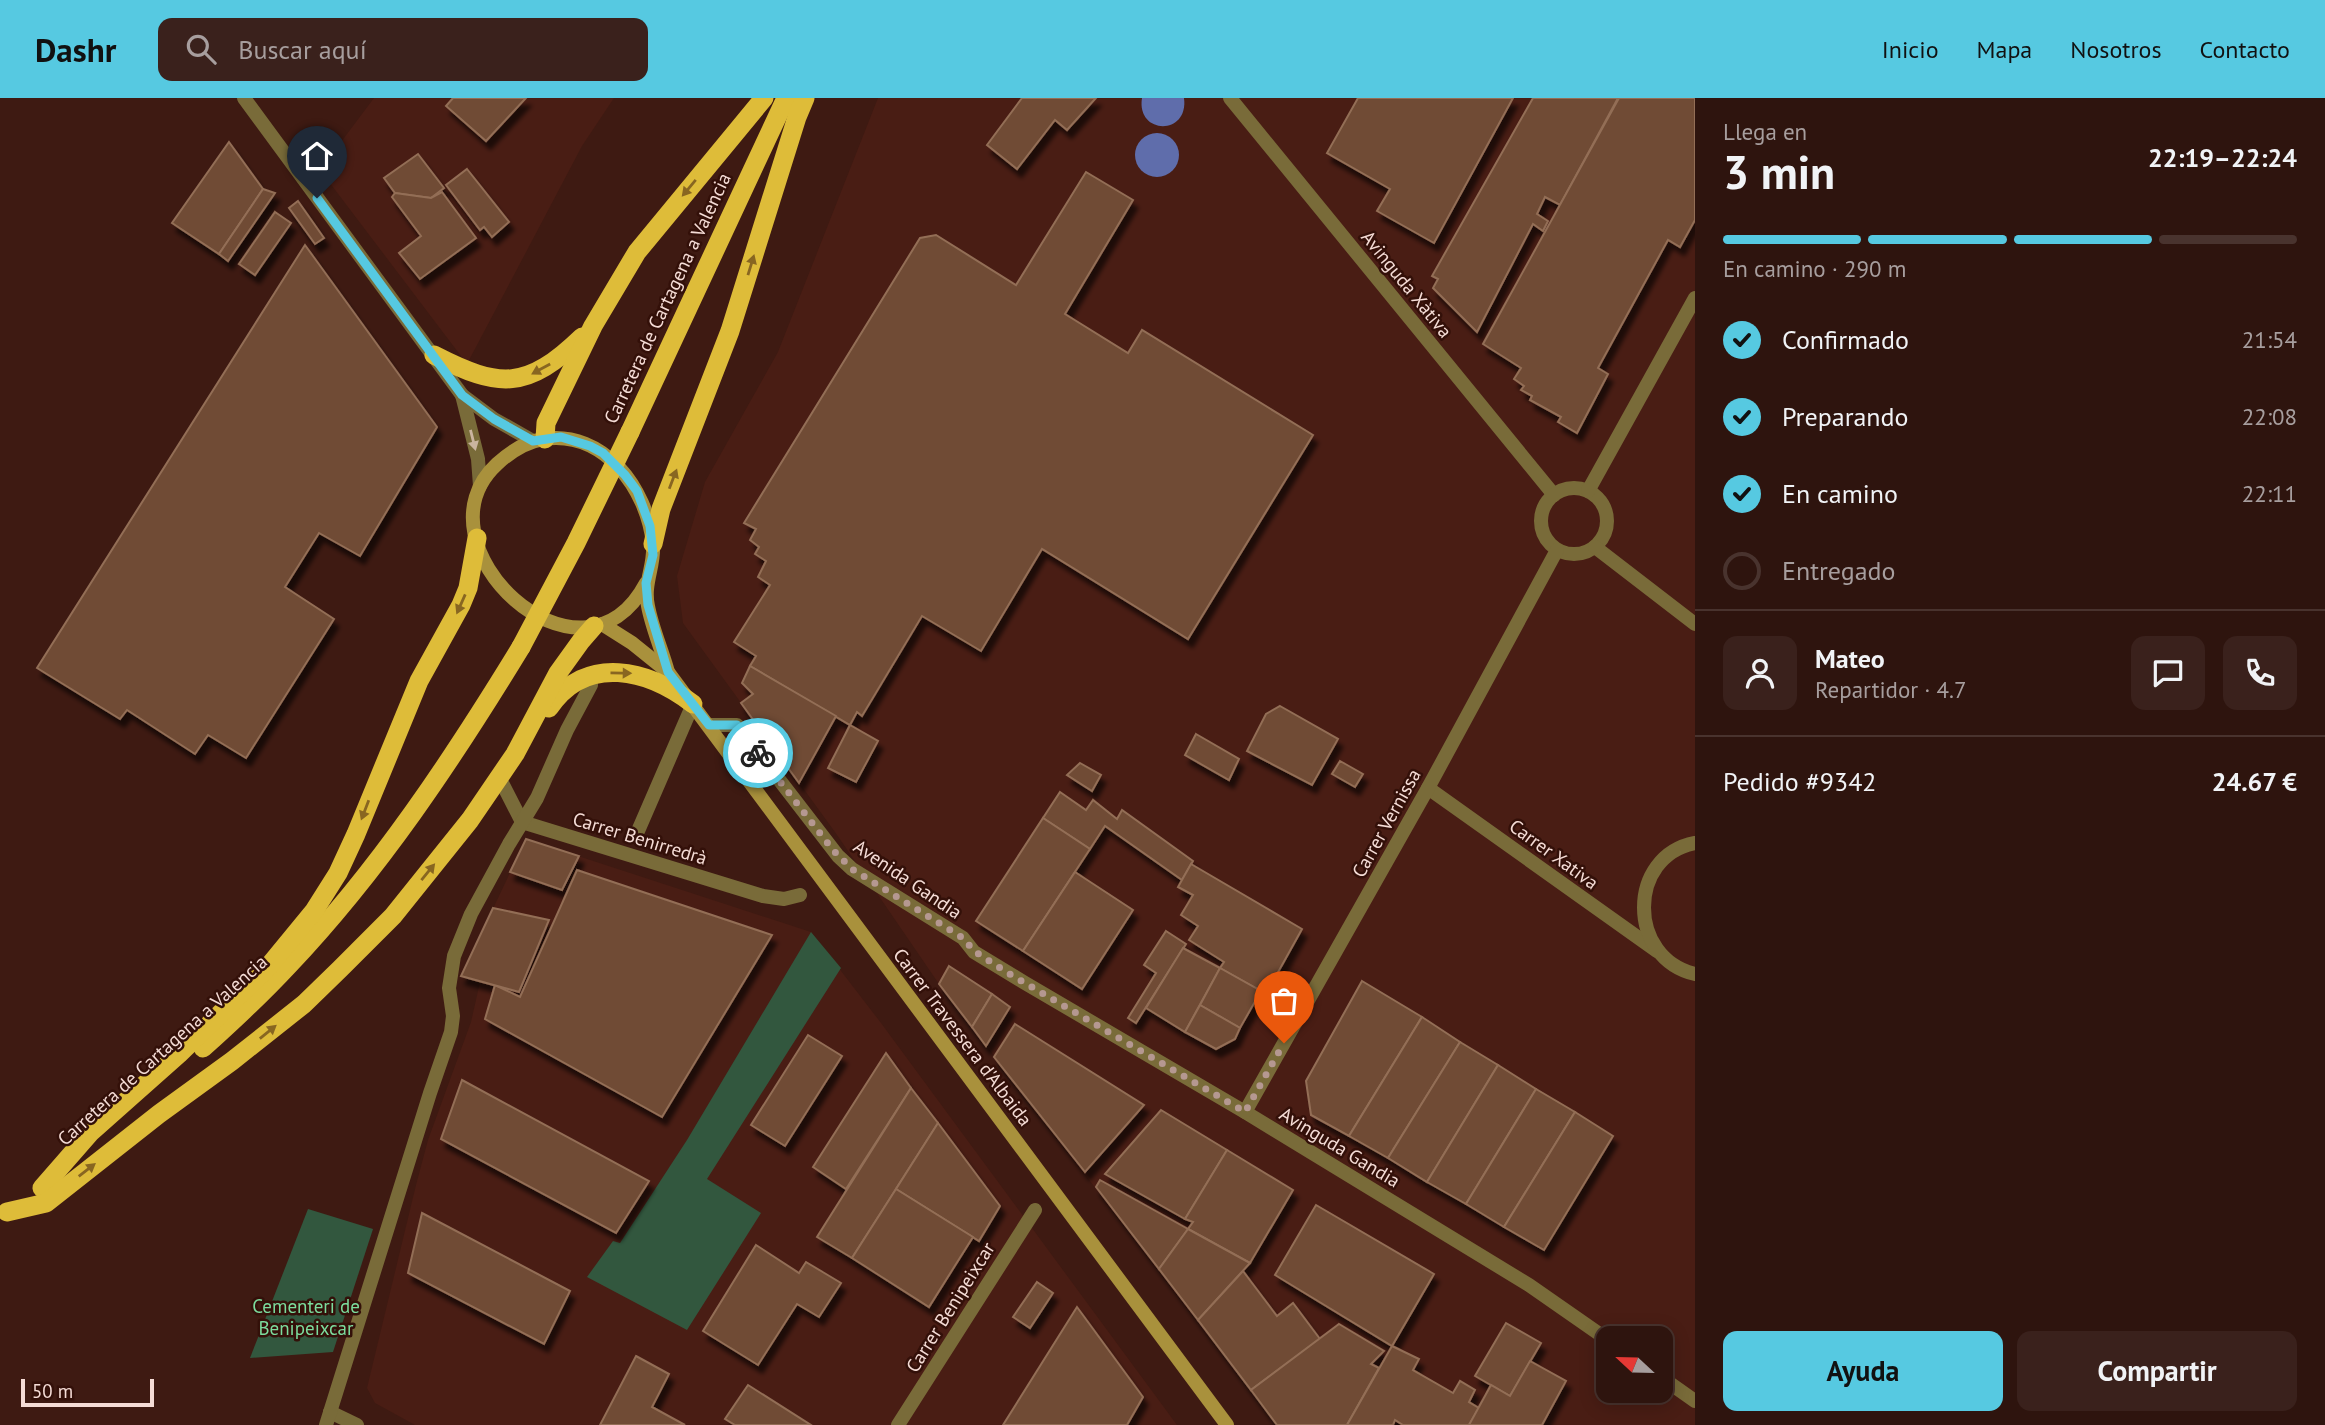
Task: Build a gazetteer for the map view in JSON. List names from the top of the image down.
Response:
{
  "streets": {
    "highway": ["Carretera de Cartagena a Valencia"],
    "main road": ["Carrer Travessera d'Albaida"],
    "street": [
      "Avinguda Xàtiva",
      "Carrer Vernissa",
      "Carrer Benirredrà",
      "Carrer Xativa",
      "Avenida Gandia",
      "Avinguda Gandia",
      "Carrer Benipeixcar"
    ]
  },
  "crossings": [
    ["Avinguda Xàtiva", "Carrer Vernissa"],
    ["Carrer Vernissa", "Carrer Xativa"],
    ["Carrer Vernissa", "Avinguda Gandia"],
    ["Avenida Gandia", "Carrer Travessera d'Albaida"],
    ["Avenida Gandia", "Avinguda Gandia"]
  ],
  "parks": ["Cementeri de Benipeixcar"],
  "scale_bar": "50 m",
  "north": "left",
  "page": {
    "header": "Dashr",
    "search": "Buscar aquí",
    "nav": [
      "Inicio",
      "Mapa",
      "Nosotros",
      "Contacto"
    ],
    "heading": ["3 min", "Llega en", "22:19–22:24"],
    "panel": [
      "Mateo",
      "Repartidor · 4.7",
      "Pedido #9342",
      "24.67 €"
    ],
    "bar": "En camino · 290 m",
    "list": [
      ["Confirmado", "21:54"],
      ["Preparando", "22:08"],
      ["En camino", "22:11"],
      "Entregado"
    ],
    "buttons": ["Ayuda", "Compartir"],
    "scale": "50 m"
  }
}
